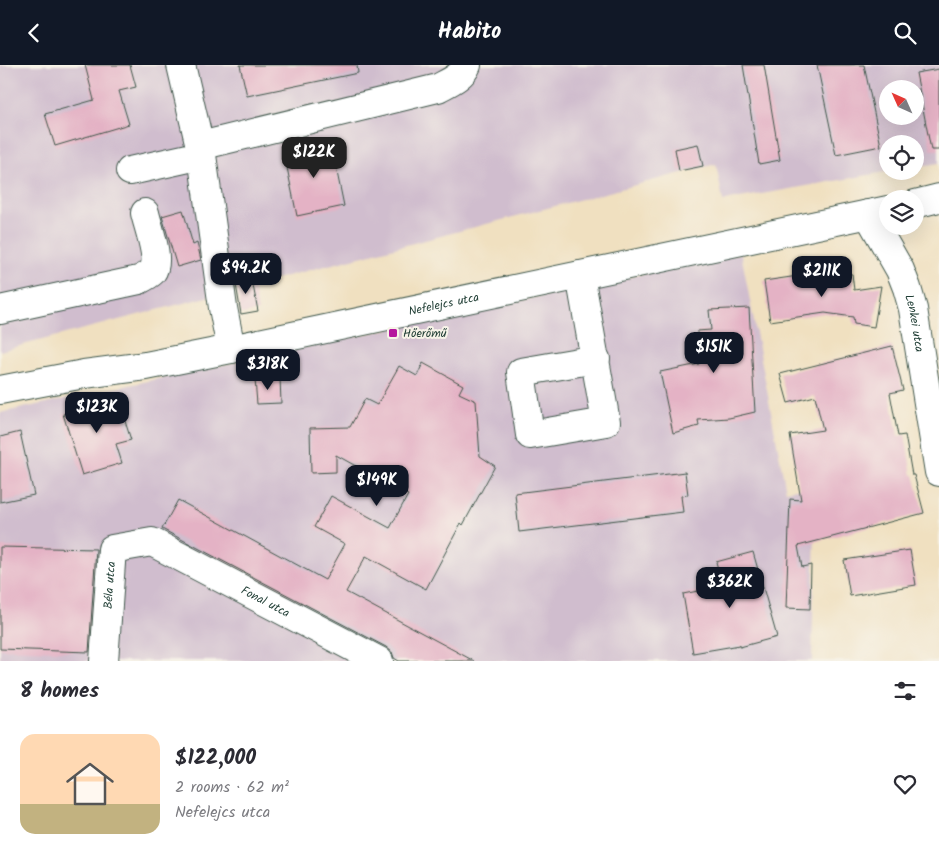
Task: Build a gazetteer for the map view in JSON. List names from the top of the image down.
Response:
{
  "streets": {
    "street": [
      "Nefelejcs utca",
      "Lenkei utca",
      "Béla utca",
      "Fonal utca"
    ]
  },
  "crossings": [
    ["Nefelejcs utca", "Lenkei utca"],
    ["Béla utca", "Fonal utca"]
  ],
  "places": {
    "transit": ["Hőerőmű"]
  },
  "north": "top left",
  "page": {
    "header": "Habito",
    "price": [
      "$122K",
      "$94.2K",
      "$211K",
      "$151K",
      "$318K",
      "$123K",
      "$149K",
      "$362K"
    ],
    "heading": "8 homes",
    "list": [
      {
        "name": "$122,000",
        "note": "2 rooms · 62 m² · Nefelejcs utca"
      }
    ]
  }
}
